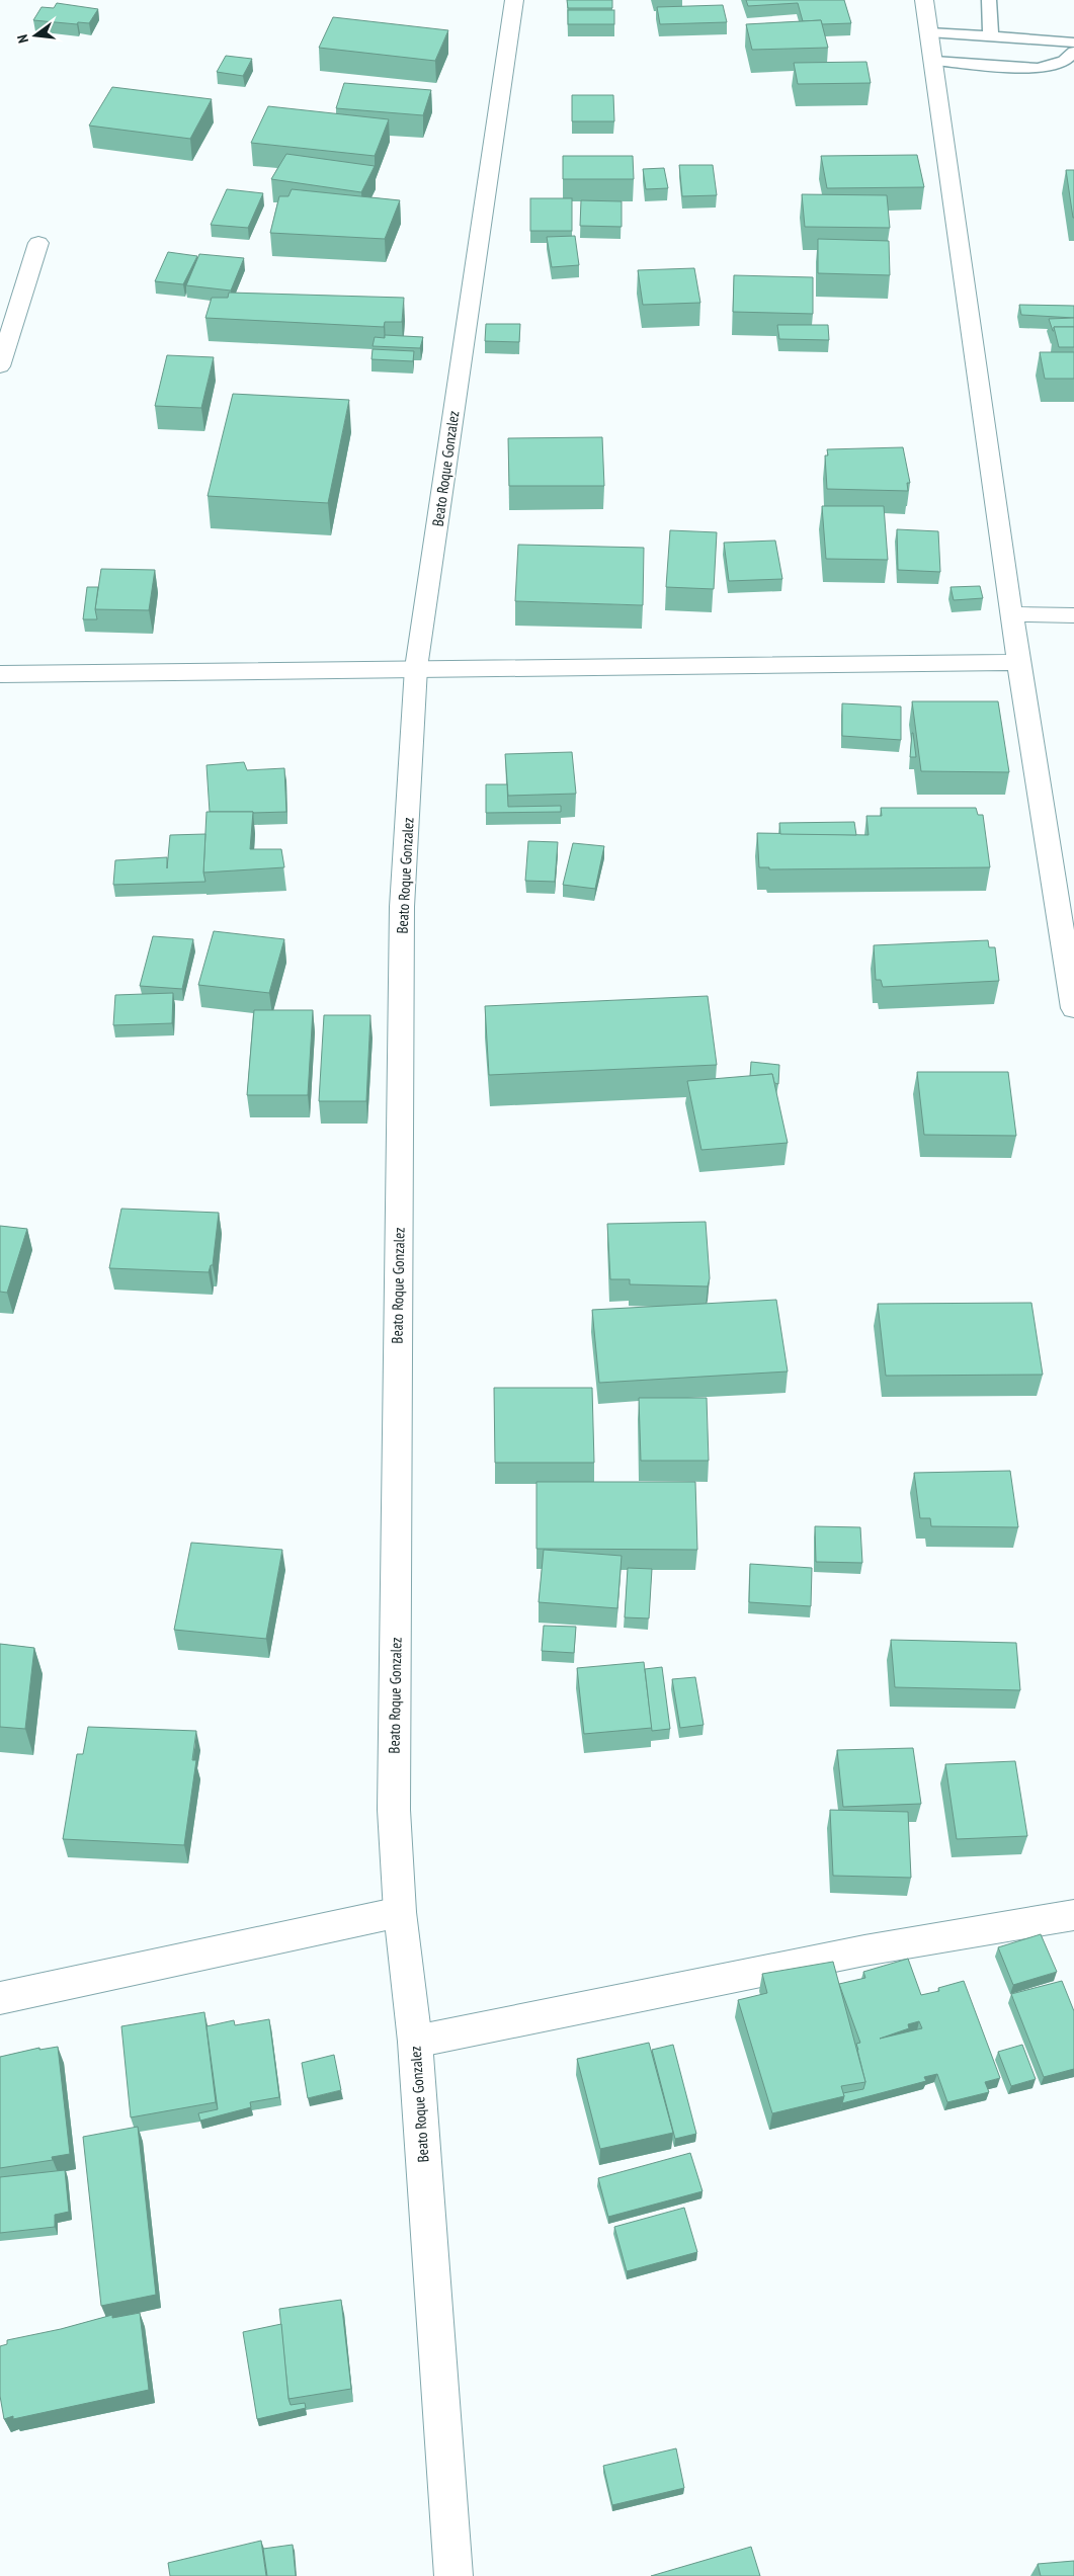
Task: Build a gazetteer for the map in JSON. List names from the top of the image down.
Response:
{
  "streets": {
    "street": ["Beato Roque Gonzalez"]
  },
  "north": "left"
}
